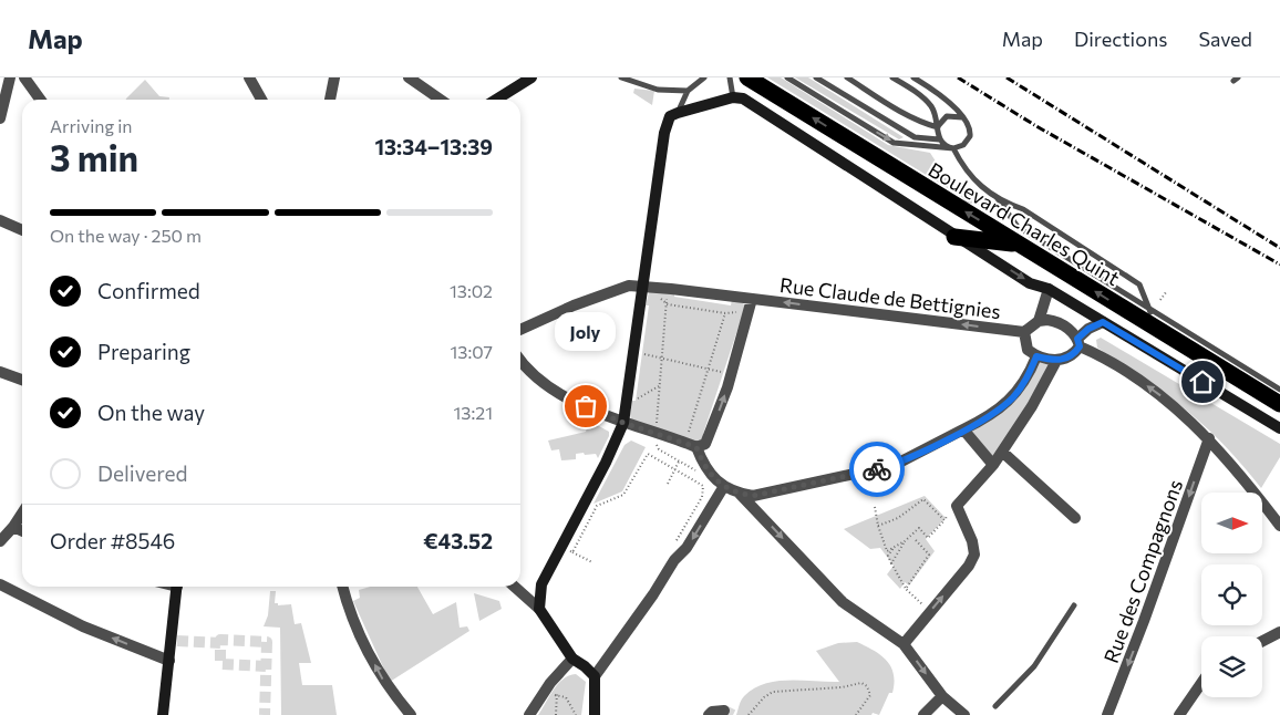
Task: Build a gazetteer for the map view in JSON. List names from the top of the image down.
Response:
{
  "streets": {
    "highway": ["Boulevard Charles Quint"],
    "street": ["Rue Claude de Bettignies", "Rue des Compagnons"]
  },
  "one_way": ["Boulevard Charles Quint", "Rue des Compagnons"],
  "places": ["Joly"],
  "north": "right",
  "page": {
    "header": "Map",
    "nav": ["Map", "Directions", "Saved"],
    "heading": ["3 min", "Arriving in", "13:34–13:39"],
    "panel": ["Order #8546", "€43.52"],
    "bar": "On the way · 250 m",
    "list": [
      ["Confirmed", "13:02"],
      ["Preparing", "13:07"],
      ["On the way", "13:21"],
      "Delivered"
    ],
    "bubble": "Joly"
  }
}
